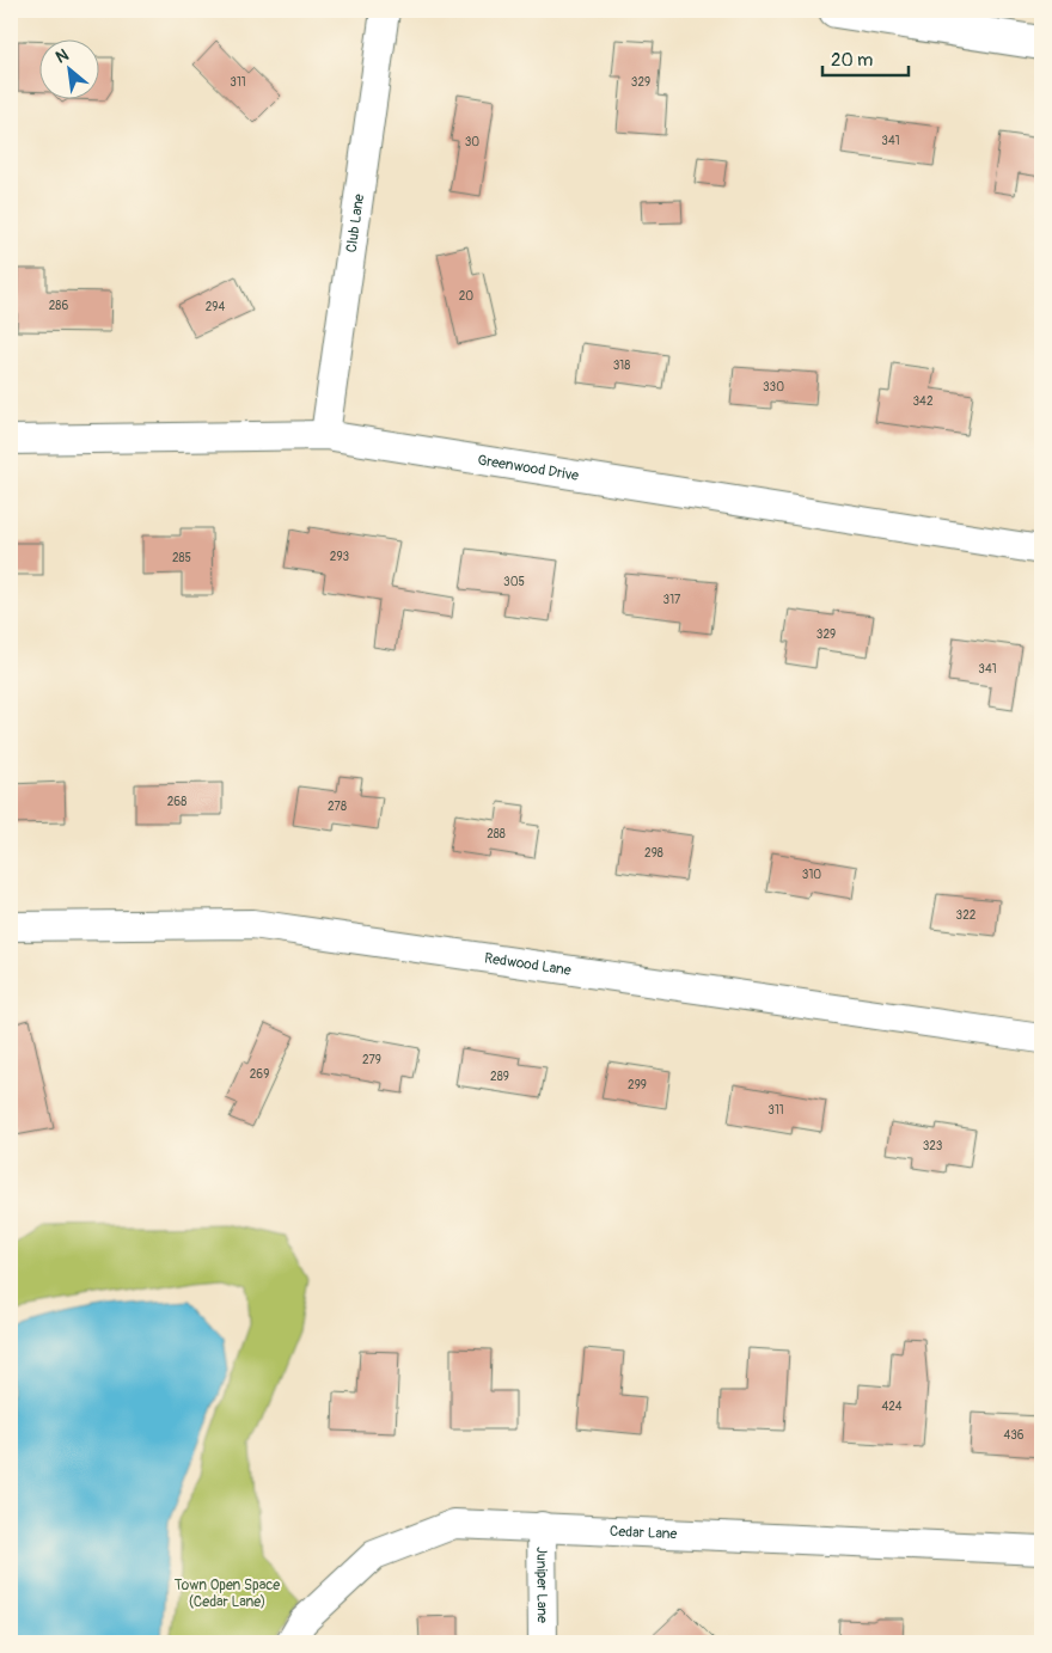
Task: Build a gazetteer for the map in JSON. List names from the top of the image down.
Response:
{
  "streets": {
    "street": [
      "Club Lane",
      "Greenwood Drive",
      "Redwood Lane",
      "Cedar Lane",
      "Juniper Lane"
    ]
  },
  "crossings": [
    ["Club Lane", "Greenwood Drive"],
    ["Cedar Lane", "Juniper Lane"]
  ],
  "parks": ["Town Open Space (Cedar Lane)"],
  "house_numbers": [
    "311",
    "329",
    "341",
    "30",
    "20",
    "286",
    "294",
    "318",
    "330",
    "342",
    "293",
    "285",
    "305",
    "317",
    "329",
    "341",
    "268",
    "278",
    "288",
    "298",
    "310",
    "322",
    "279",
    "269",
    "289",
    "299",
    "311",
    "323",
    "424",
    "436"
  ],
  "scale_bar": "20 m",
  "north": "top left"
}
